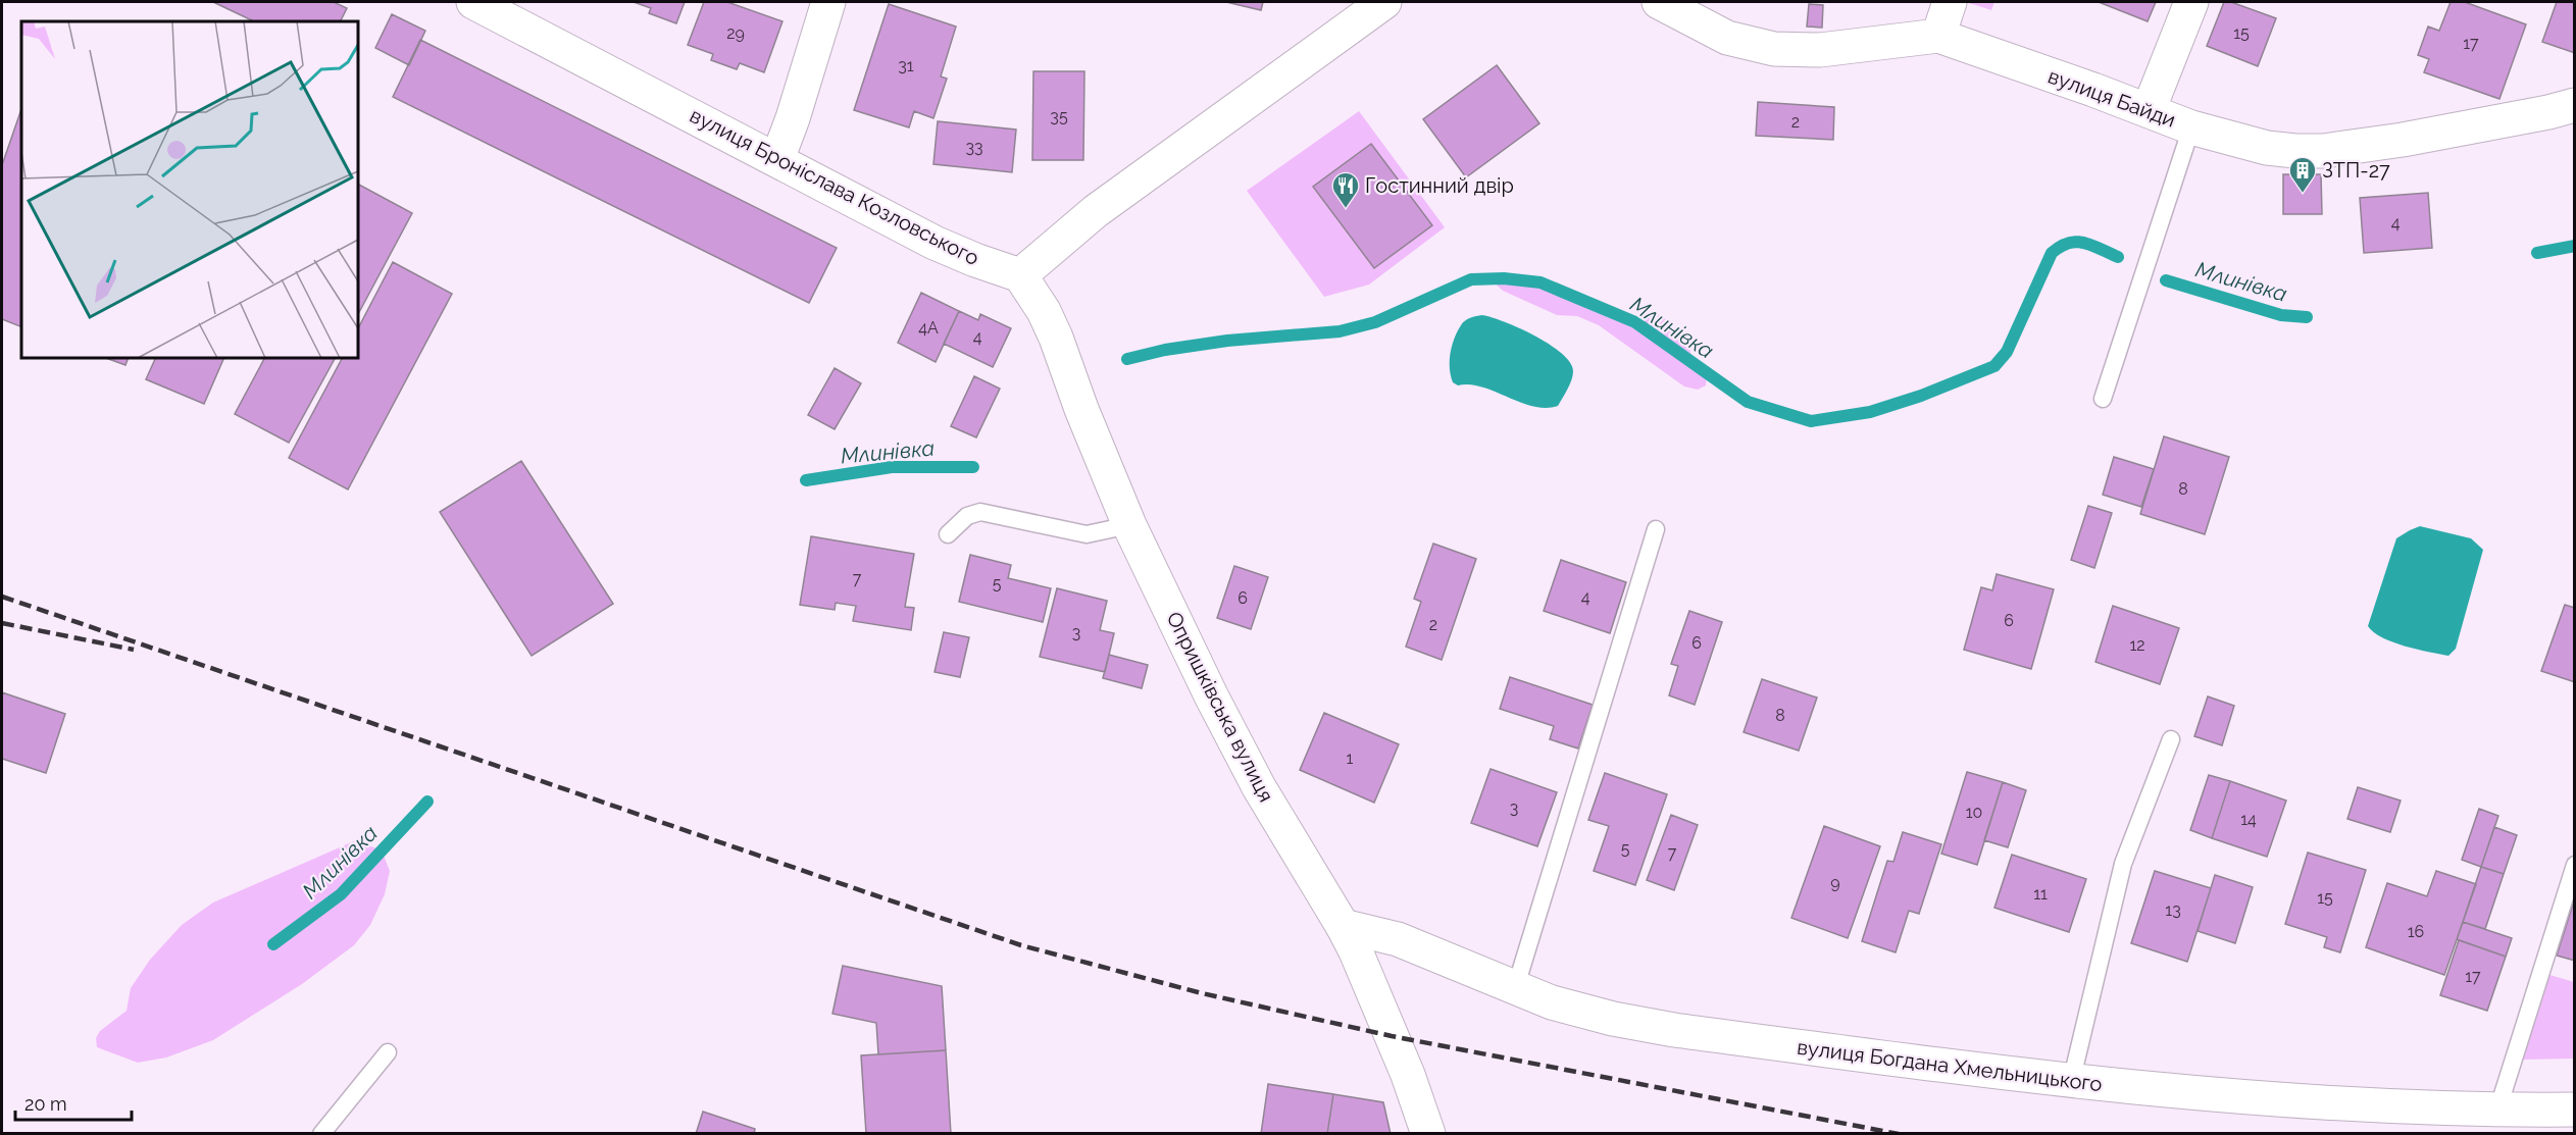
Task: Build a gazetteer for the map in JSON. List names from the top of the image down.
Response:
{
  "streets": {
    "street": [
      "вулиця Байди",
      "вулиця Броніслава Козловського",
      "Опришківська вулиця",
      "вулиця Богдана Хмельницького"
    ]
  },
  "crossings": [
    ["вулиця Броніслава Козловського", "Опришківська вулиця"],
    ["Опришківська вулиця", "вулиця Богдана Хмельницького"]
  ],
  "water": ["Млинівка"],
  "places": {
    "building": ["ЗТП-27"],
    "restaurant": ["Гостинний двір"]
  },
  "house_numbers": [
    "29",
    "15",
    "17",
    "31",
    "35",
    "2",
    "33",
    "4",
    "4А",
    "4",
    "8",
    "7",
    "5",
    "4",
    "6",
    "6",
    "2",
    "3",
    "6",
    "12",
    "8",
    "1",
    "3",
    "10",
    "14",
    "5",
    "7",
    "9",
    "11",
    "15",
    "13",
    "16",
    "17"
  ],
  "scale_bar": "20 m"
}
